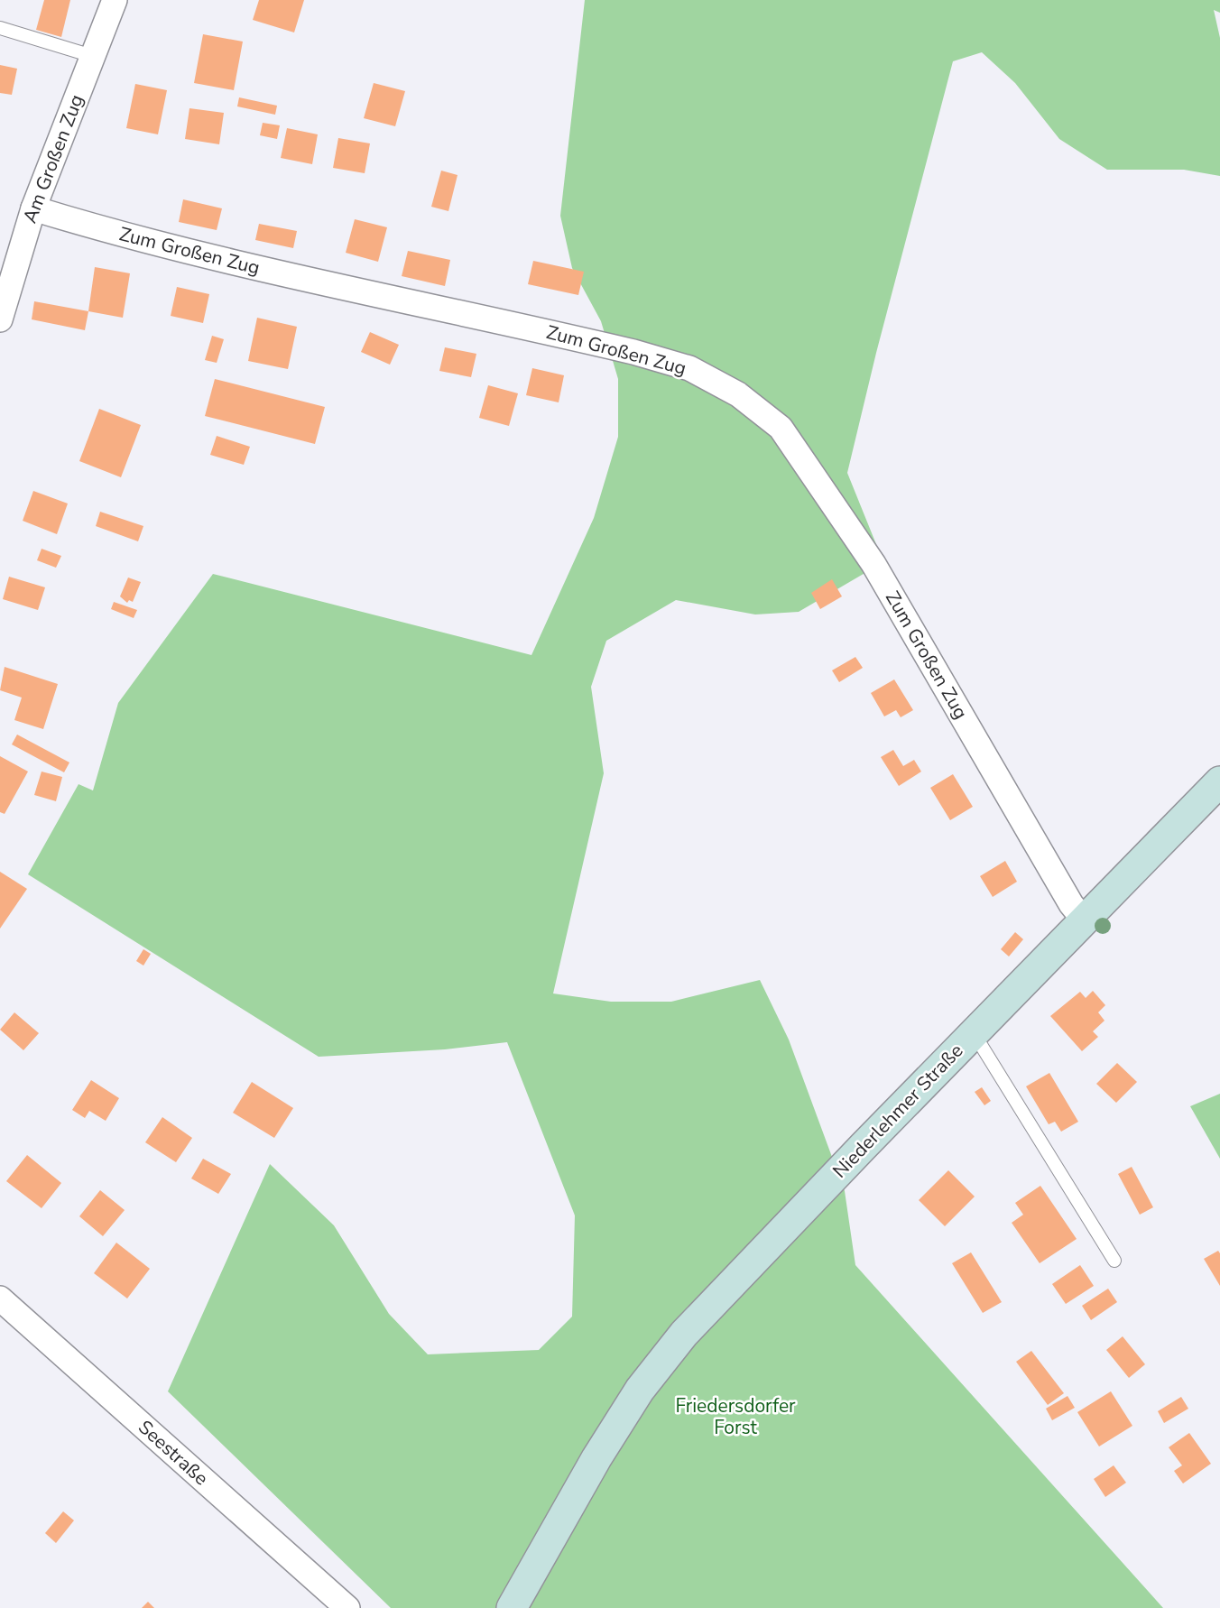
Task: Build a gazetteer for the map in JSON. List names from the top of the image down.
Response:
{
  "streets": {
    "main road": ["Niederlehmer Straße"],
    "street": ["Am Großen Zug", "Zum Großen Zug", "Seestraße"]
  },
  "crossings": [
    ["Am Großen Zug", "Zum Großen Zug"],
    ["Zum Großen Zug", "Niederlehmer Straße"]
  ],
  "parks": ["Friedersdorfer Forst"]
}
